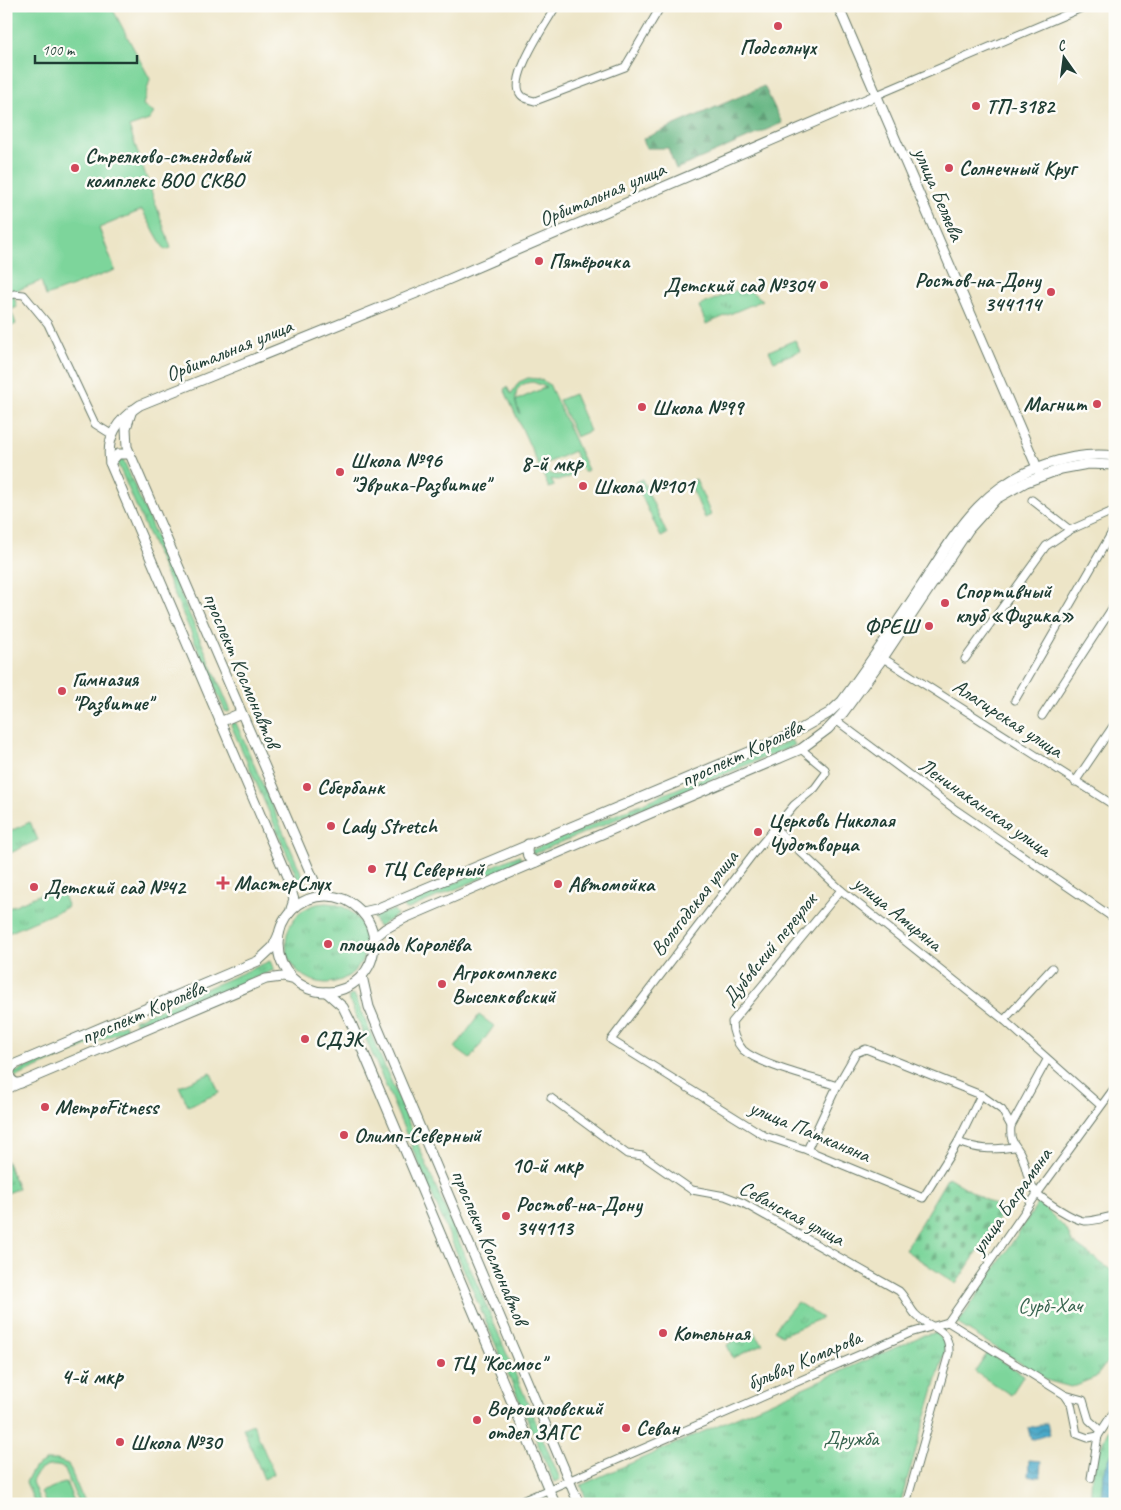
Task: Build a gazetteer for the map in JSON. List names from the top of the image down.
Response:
{
  "streets": {
    "main road": [
      "Орбитальная улица",
      "улица Беляева",
      "проспект Космонавтов",
      "проспект Королёва"
    ],
    "street": [
      "Алагирская улица",
      "Ленинаканская улица",
      "Вологодская улица",
      "улица Амиряна",
      "Дубовский переулок",
      "улица Патканяна",
      "улица Баграмяна",
      "Севанская улица",
      "бульвар Комарова"
    ]
  },
  "crossings": [
    ["Орбитальная улица", "улица Беляева"],
    ["Орбитальная улица", "проспект Космонавтов"],
    ["улица Беляева", "проспект Королёва"],
    ["проспект Космонавтов", "проспект Королёва"],
    ["проспект Космонавтов", "бульвар Комарова"],
    ["Алагирская улица", "проспект Королёва"],
    ["проспект Королёва", "Ленинаканская улица"],
    ["проспект Королёва", "Вологодская улица"],
    ["Вологодская улица", "улица Амиряна"],
    ["Вологодская улица", "улица Патканяна"],
    ["улица Амиряна", "Дубовский переулок"],
    ["улица Амиряна", "улица Баграмяна"],
    ["Севанская улица", "бульвар Комарова"]
  ],
  "districts": ["8-й мкр", "10-й мкр", "4-й мкр"],
  "parks": ["Сурб-Хач", "Дружба"],
  "places": {
    "other": [
      "Подсолнух",
      "ТП-3182",
      "Стрелково-стендовый комплекс ВОО СКВО",
      "Солнечный Круг",
      "Пятёрочка",
      "Детский сад №304",
      "Ростов-на-Дону 344114",
      "Магнит",
      "Школа №99",
      "Школа №96 \"Эврика-Развитие\"",
      "Школа №101",
      "Спортивный клуб «Физика»",
      "ФРЕШ",
      "Гимназия \"Развитие\"",
      "Сбербанк",
      "Lady Stretch",
      "Церковь Николая Чудотворца",
      "ТЦ Северный",
      "Автомойка",
      "Детский сад №42",
      "площадь Королёва",
      "Агрокомплекс Выселковский",
      "СДЭК",
      "МетроFitness",
      "Олимп-Северный",
      "Ростов-на-Дону 344113",
      "Котельная",
      "ТЦ \"Космос\"",
      "Ворошиловский отдел ЗАГС",
      "Севан",
      "Школа №30"
    ],
    "health": ["МастерСлух"]
  },
  "scale_bar": "100 m",
  "north": "top"
}
